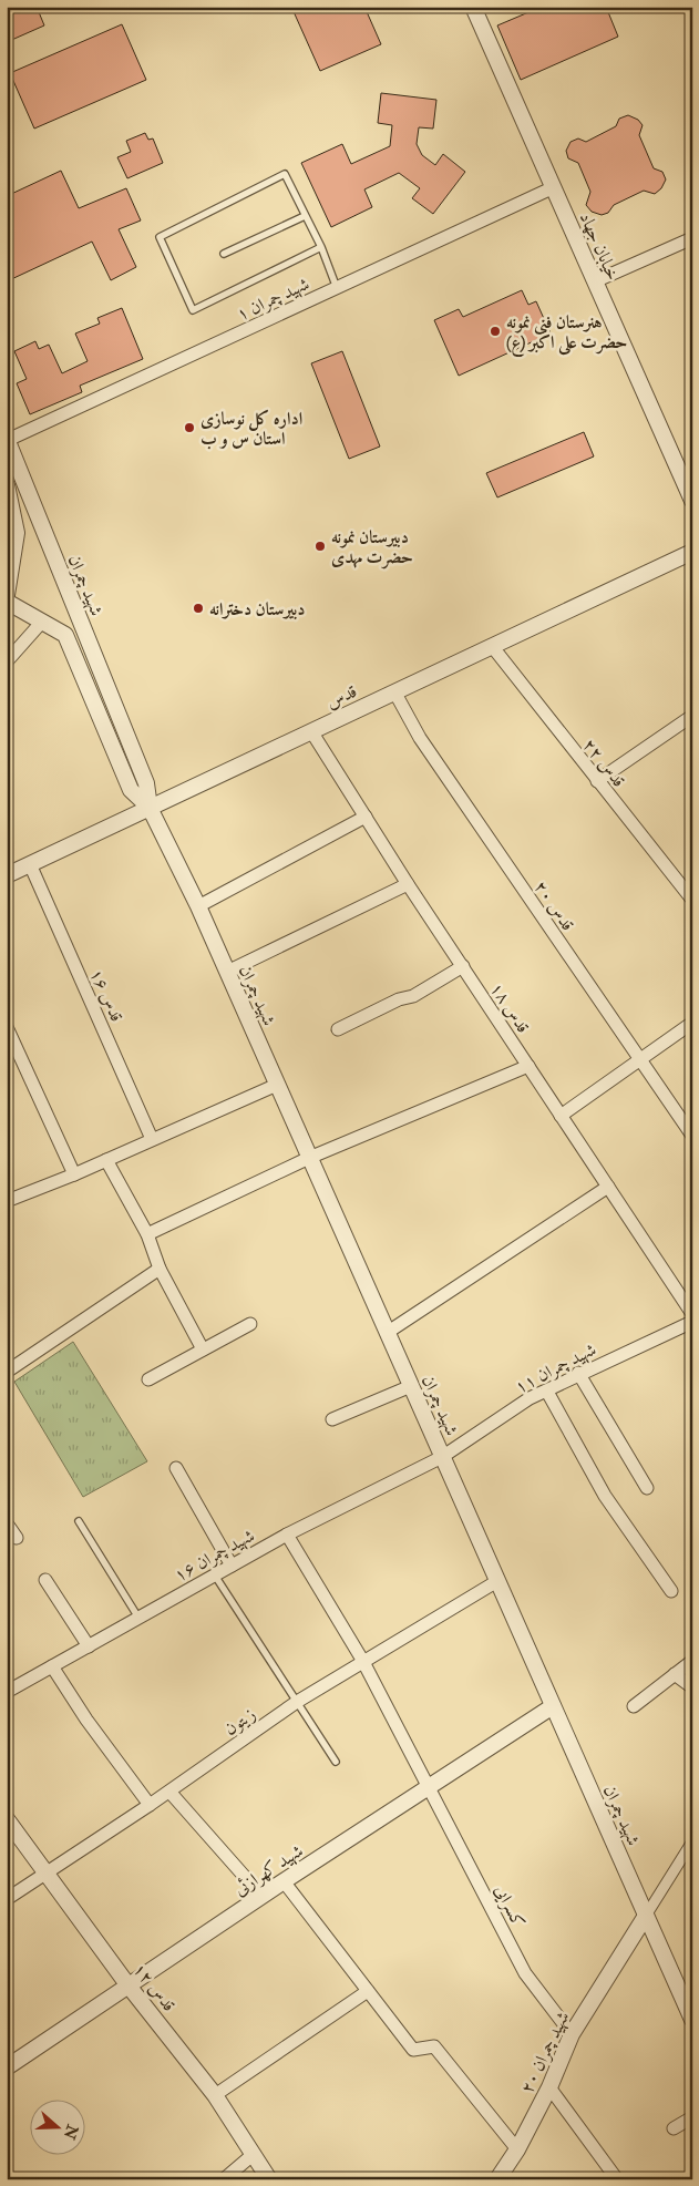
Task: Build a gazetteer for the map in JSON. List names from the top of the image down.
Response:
{
  "streets": {
    "street": [
      "خیابان جهاد",
      "شهید چمران ۱",
      "شهید چمران",
      "قدس",
      "قدس ۲۲",
      "قدس ۲۰",
      "قدس ۱۶",
      "قدس ۱۸",
      "شهید چمران ۱۱",
      "شهید چمران ۱۶",
      "زیتون",
      "شهید کهرازئی",
      "کسرایی",
      "قدس ۱۲",
      "شهید چمران ۲۰"
    ]
  },
  "crossings": [
    ["خیابان جهاد", "شهید چمران ۱"],
    ["شهید چمران ۱", "شهید چمران"],
    ["شهید چمران", "قدس"],
    ["شهید چمران", "شهید چمران ۱۱"],
    ["شهید چمران", "شهید چمران ۱۶"],
    ["شهید چمران", "زیتون"],
    ["شهید چمران", "شهید کهرازئی"],
    ["شهید چمران", "شهید چمران ۲۰"],
    ["قدس", "قدس ۲۲"],
    ["قدس", "قدس ۲۰"],
    ["قدس", "قدس ۱۶"],
    ["قدس", "قدس ۱۸"],
    ["شهید چمران ۱۱", "شهید چمران ۱۶"],
    ["شهید چمران ۱۶", "کسرایی"],
    ["زیتون", "کسرایی"],
    ["زیتون", "قدس ۱۲"],
    ["شهید کهرازئی", "کسرایی"],
    ["شهید کهرازئی", "قدس ۱۲"],
    ["کسرایی", "شهید چمران ۲۰"]
  ],
  "places": [
    "هنرستان فنی نمونه حضرت علی اکبر (ع)",
    "اداره کل نوسازی استان س و ب",
    "دبیرستان نمونه حضرت مهدی",
    "دبیرستان دخترانه"
  ],
  "north": "right"
}
